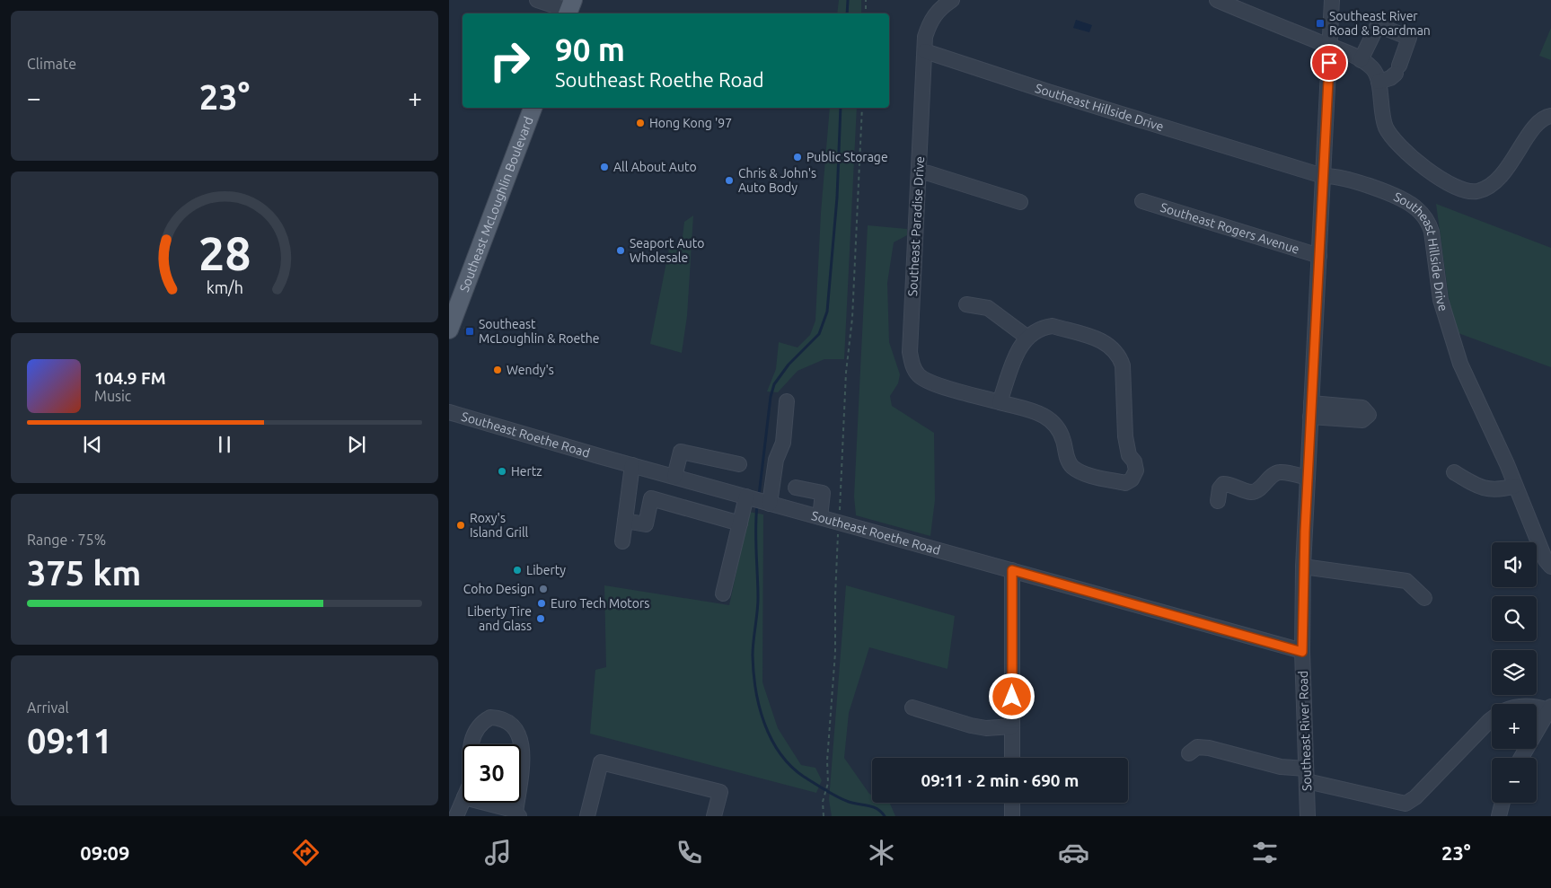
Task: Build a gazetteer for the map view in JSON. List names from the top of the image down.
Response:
{
  "streets": {
    "main road": ["Southeast McLoughlin Boulevard"],
    "street": [
      "Southeast Hillside Drive",
      "Southeast Paradise Drive",
      "Southeast Rogers Avenue",
      "Southeast Roethe Road",
      "Southeast River Road"
    ]
  },
  "crossings": [
    ["Southeast Hillside Drive", "Southeast Paradise Drive"],
    ["Southeast Hillside Drive", "Southeast River Road"],
    ["Southeast Rogers Avenue", "Southeast River Road"],
    ["Southeast Roethe Road", "Southeast River Road"]
  ],
  "places": {
    "transit": ["Southeast River Road & Boardman", "Southeast McLoughlin & Roethe"],
    "other": [
      "Hong Kong '97",
      "Public Storage",
      "All About Auto",
      "Chris & John's Auto Body",
      "Seaport Auto Wholesale",
      "Wendy's",
      "Hertz",
      "Roxy's Island Grill",
      "Liberty",
      "Coho Design",
      "Euro Tech Motors",
      "Liberty Tire and Glass"
    ]
  },
  "page": {
    "tile": [
      "Climate",
      ["Range · 75%", "375 km"],
      ["Arrival", "09:11"]
    ],
    "turn": ["90 m", "Southeast Roethe Road"],
    "heat": ["−", "23°", "+"],
    "song": ["104.9 FM", "Music"],
    "map_buttons": ["+", "−"],
    "limit": "30",
    "trip": "09:11 · 2 min · 690 m",
    "tabs": ["09:09", "23°"],
    "gauge": ["28", "km/h"]
  }
}
